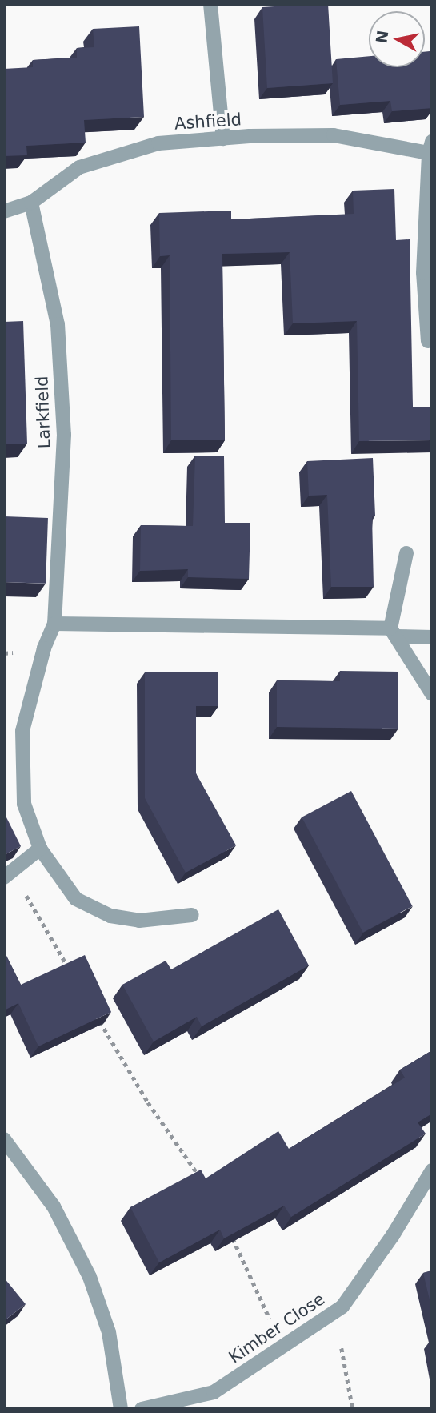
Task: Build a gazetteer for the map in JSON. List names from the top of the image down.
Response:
{
  "streets": {
    "street": ["Ashfield", "Larkfield", "Kimber Close"]
  },
  "crossings": [
    ["Ashfield", "Larkfield"]
  ],
  "north": "left"
}
